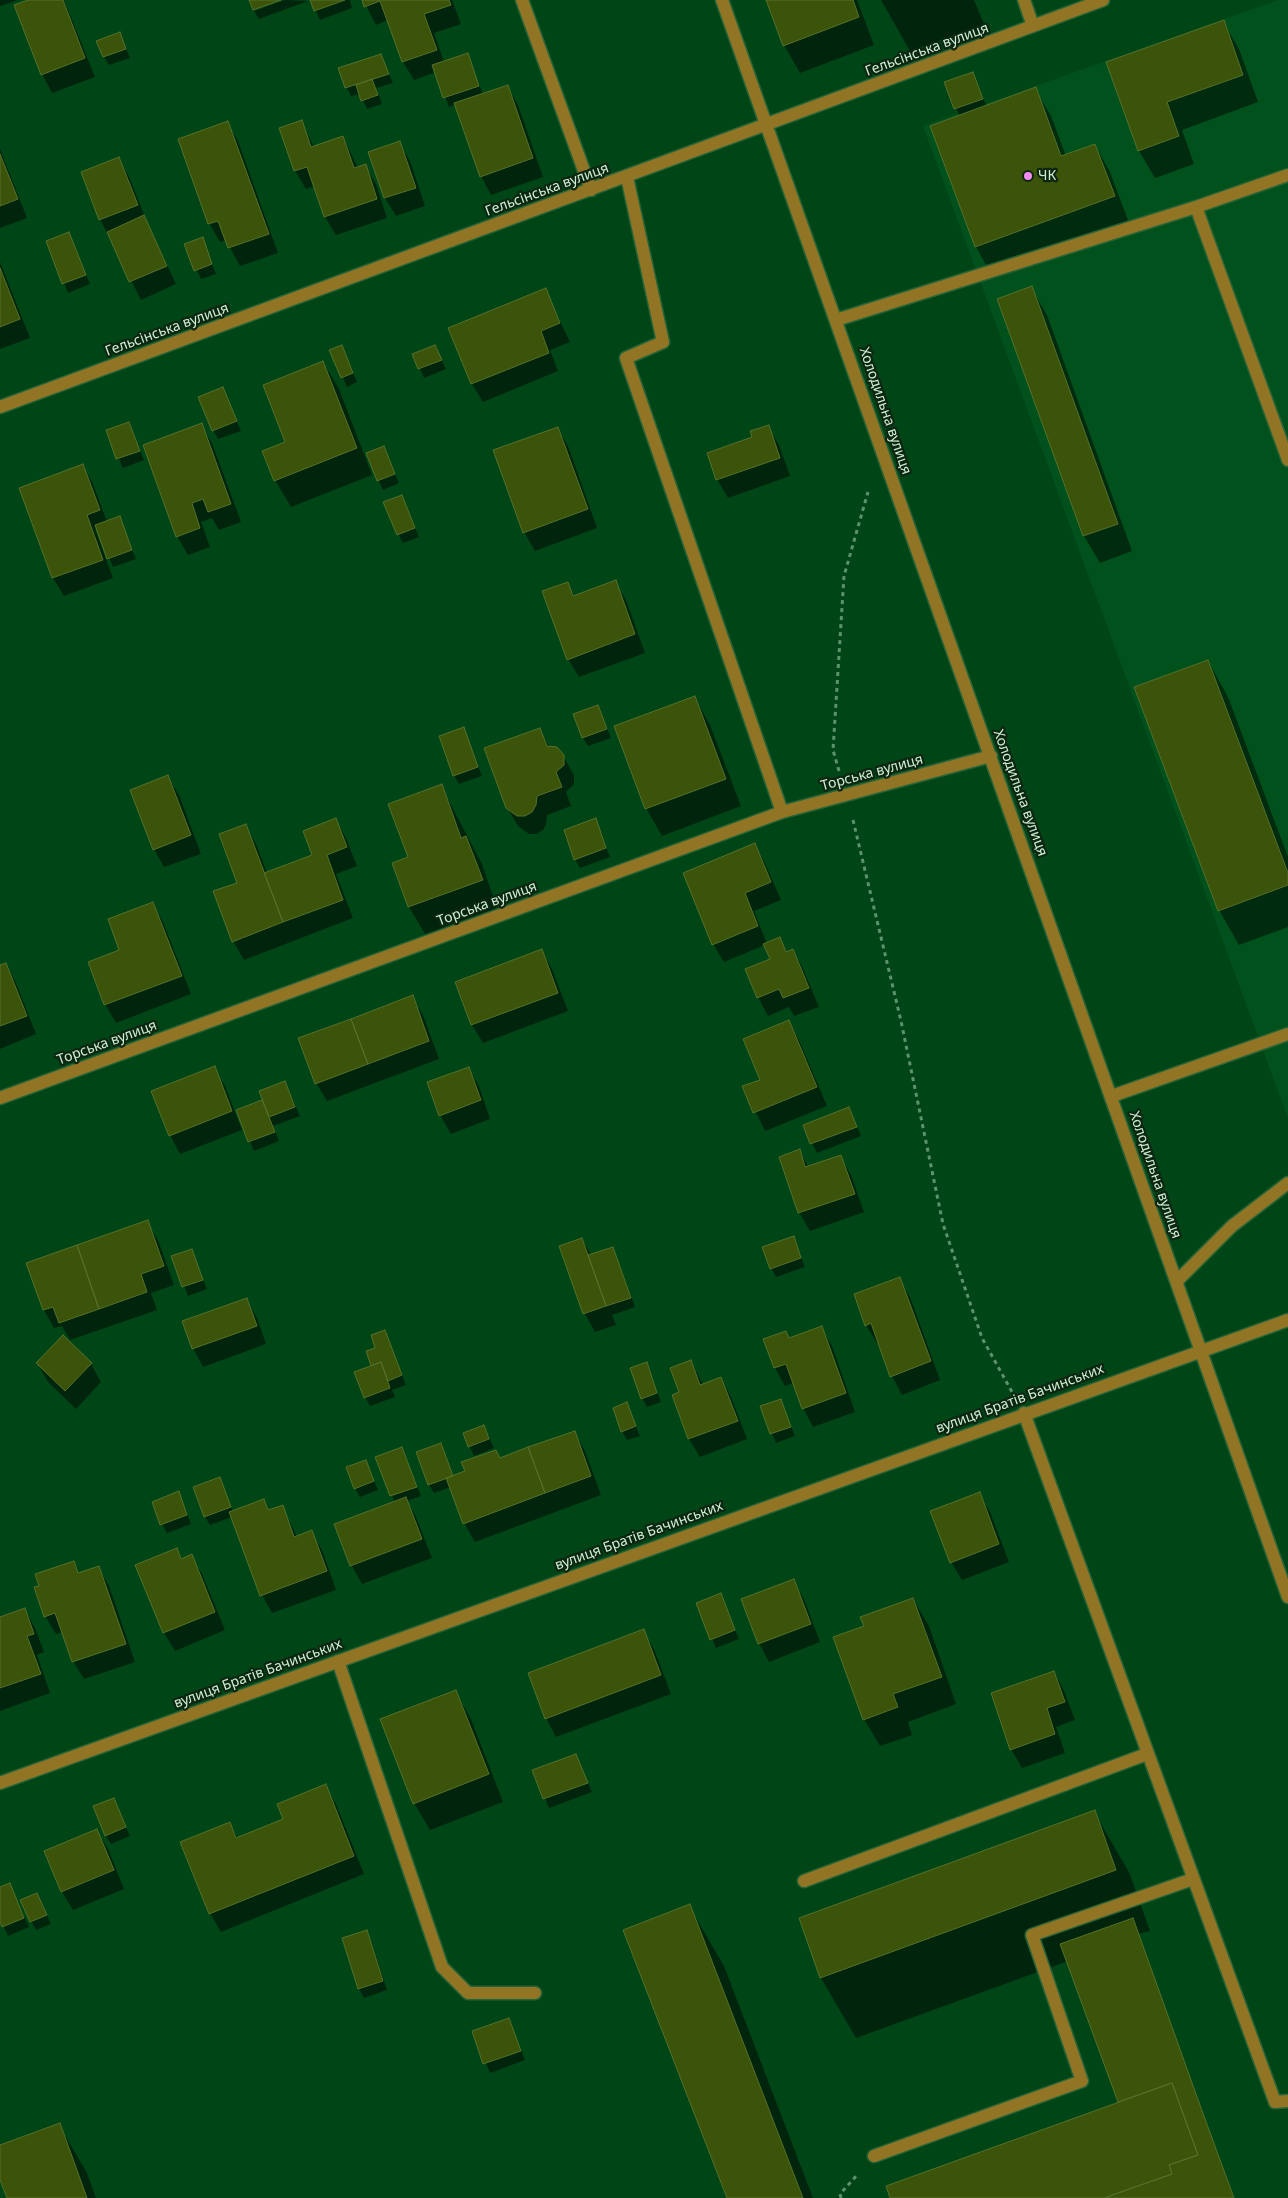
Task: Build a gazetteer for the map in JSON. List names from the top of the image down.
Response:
{
  "streets": {
    "street": [
      "Гельсінська вулиця",
      "Холодильна вулиця",
      "Торська вулиця",
      "вулиця Братів Бачинських"
    ]
  },
  "crossings": [
    ["Гельсінська вулиця", "Холодильна вулиця"],
    ["Холодильна вулиця", "Торська вулиця"],
    ["Холодильна вулиця", "вулиця Братів Бачинських"]
  ],
  "places": ["ЧК"]
}
